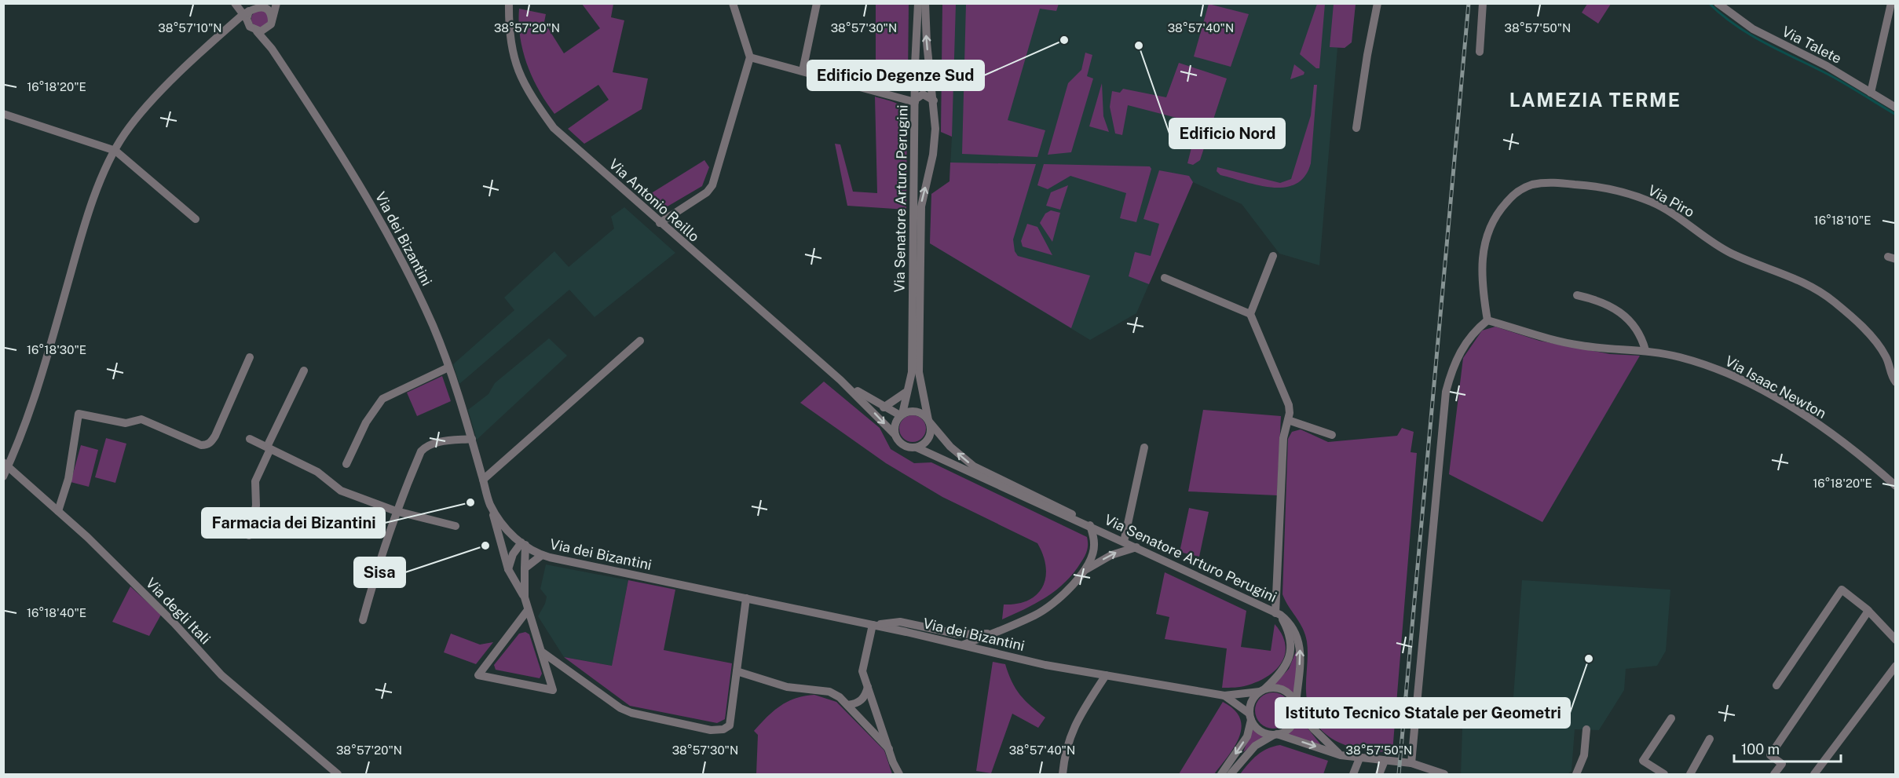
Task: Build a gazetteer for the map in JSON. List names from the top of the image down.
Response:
{
  "streets": {
    "street": [
      "Via Talete",
      "Via Senatore Arturo Perugini",
      "Via Antonio Reillo",
      "Via Piro",
      "Via dei Bizantini",
      "Via Isaac Newton",
      "Via degli Itali"
    ]
  },
  "crossings": [
    ["Via Senatore Arturo Perugini", "Via Antonio Reillo"],
    ["Via Senatore Arturo Perugini", "Via dei Bizantini"],
    ["Via Piro", "Via Isaac Newton"]
  ],
  "districts": ["LAMEZIA TERME"],
  "places": [
    "Edificio Degenze Sud",
    "Edificio Nord",
    "Farmacia dei Bizantini",
    "Sisa",
    "Istituto Tecnico Statale per Geometri"
  ],
  "scale_bar": "100 m",
  "coordinates": [
    "38°57'10\"N",
    "38°57'20\"N",
    "38°57'30\"N",
    "38°57'40\"N",
    "38°57'50\"N",
    "16°18'20\"E",
    "16°18'10\"E",
    "16°18'30\"E",
    "16°18'40\"E"
  ]
}
